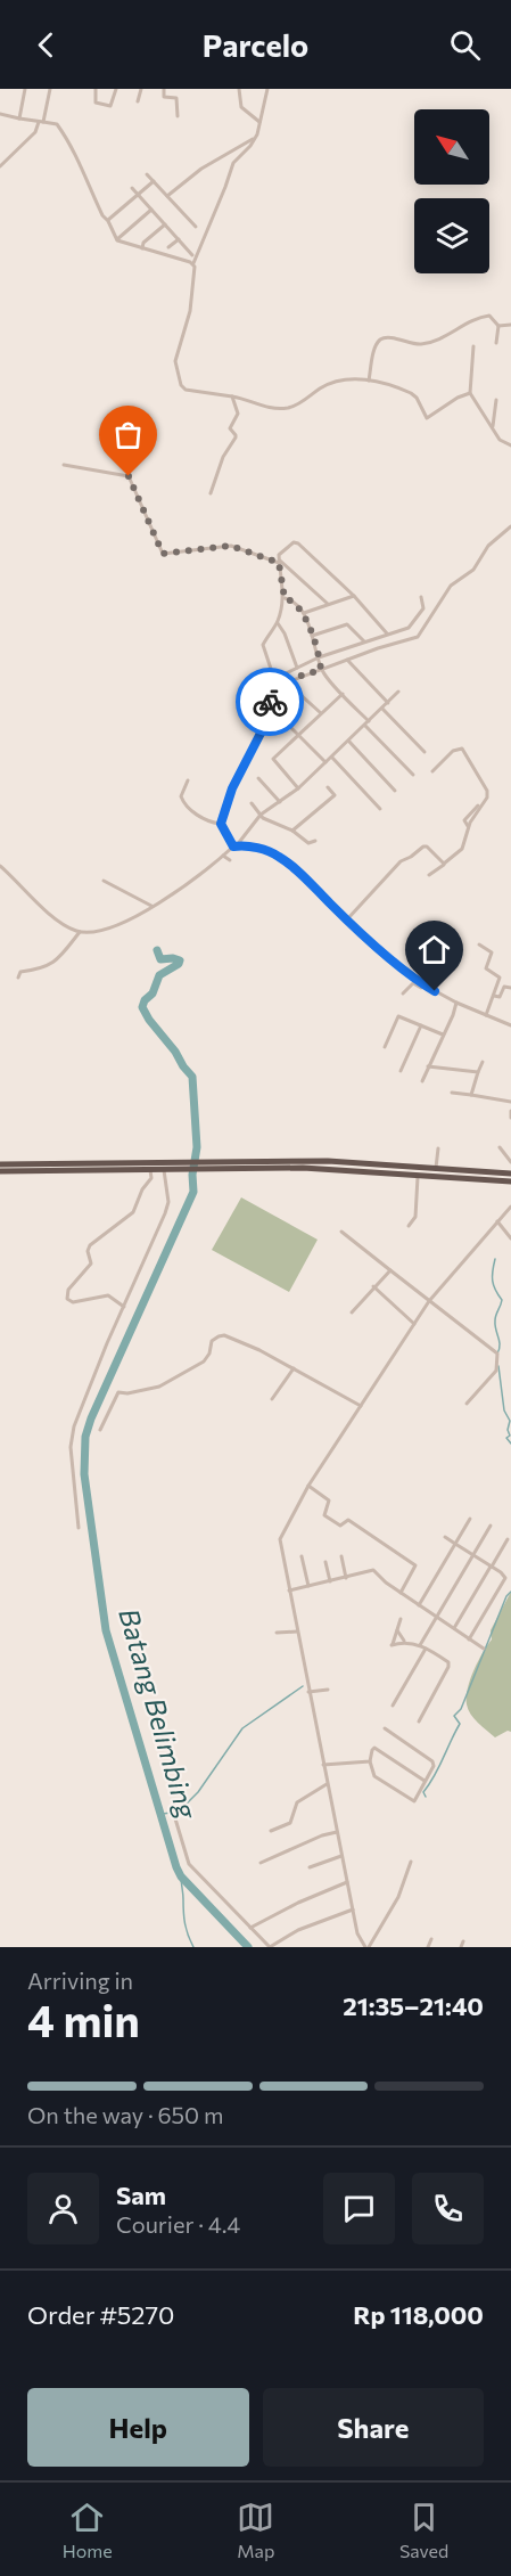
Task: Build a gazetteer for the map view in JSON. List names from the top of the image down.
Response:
{
  "water": ["Batang Belimbing"],
  "north": "top left",
  "page": {
    "header": "Parcelo",
    "heading": ["4 min", "Arriving in", "21:35–21:40"],
    "panel": [
      "Sam",
      "Courier · 4.4",
      "Order #5270",
      "Rp 118,000"
    ],
    "bar": "On the way · 650 m",
    "buttons": ["Help", "Share"],
    "tabs": ["Home", "Map", "Saved"]
  }
}
